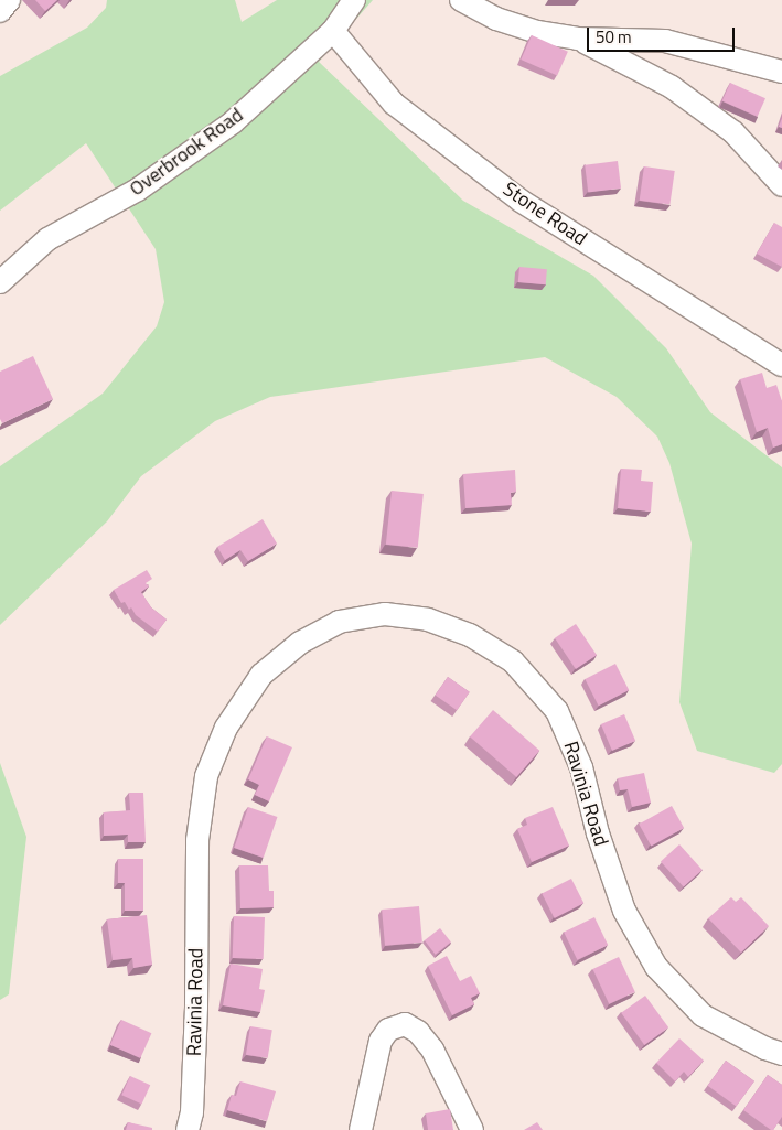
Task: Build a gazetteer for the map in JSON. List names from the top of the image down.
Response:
{
  "streets": {
    "street": ["Overbrook Road", "Stone Road", "Ravinia Road"]
  },
  "crossings": [
    ["Overbrook Road", "Stone Road"]
  ],
  "scale_bar": "50 m"
}
